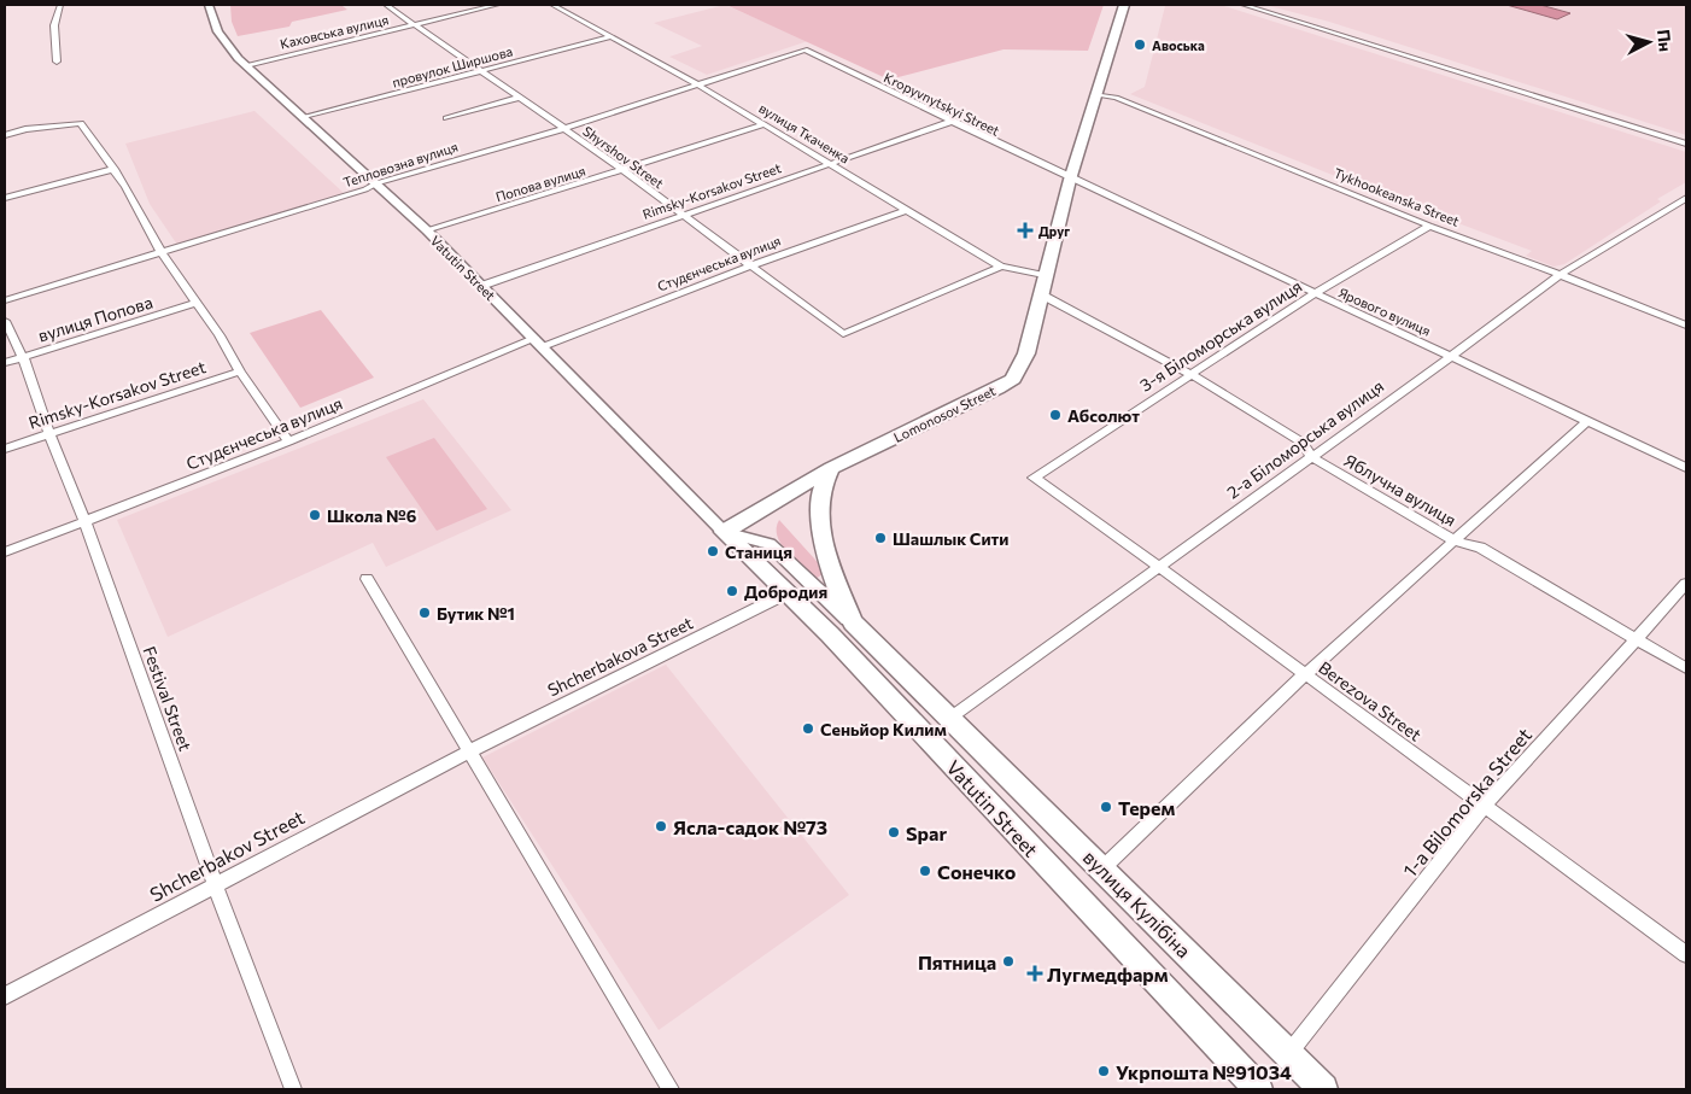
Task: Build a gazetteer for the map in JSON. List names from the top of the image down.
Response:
{
  "streets": {
    "main road": ["Vatutin Street", "Lomonosov Street", "вулиця Кулібіна"],
    "street": [
      "Каховська вулиця",
      "провулок Ширшова",
      "Kropyvnytskyi Street",
      "вулиця Ткаченка",
      "Shyrshov Street",
      "Тепловозна вулиця",
      "Попова вулиця",
      "Rimsky-Korsakov Street",
      "Tykhookeanska Street",
      "Студєнчеська вулиця",
      "Ярового вулиця",
      "вулиця Попова",
      "3-я Біломорська вулиця",
      "2-а Біломорська вулиця",
      "Яблучна вулиця",
      "Shcherbakova Street",
      "Festival Street",
      "Berezova Street",
      "1-a Bilomorska Street",
      "Shcherbakov Street"
    ]
  },
  "crossings": [
    ["Каховська вулиця", "Shyrshov Street"],
    ["Каховська вулиця", "Vatutin Street"],
    ["провулок Ширшова", "вулиця Ткаченка"],
    ["провулок Ширшова", "Shyrshov Street"],
    ["провулок Ширшова", "Vatutin Street"],
    ["Kropyvnytskyi Street", "Тепловозна вулиця"],
    ["Kropyvnytskyi Street", "Rimsky-Korsakov Street"],
    ["Kropyvnytskyi Street", "Ярового вулиця"],
    ["Kropyvnytskyi Street", "Lomonosov Street"],
    ["вулиця Ткаченка", "Shyrshov Street"],
    ["вулиця Ткаченка", "Тепловозна вулиця"],
    ["вулиця Ткаченка", "Попова вулиця"],
    ["вулиця Ткаченка", "Rimsky-Korsakov Street"],
    ["вулиця Ткаченка", "Студєнчеська вулиця"],
    ["вулиця Ткаченка", "Lomonosov Street"],
    ["Shyrshov Street", "Тепловозна вулиця"],
    ["Shyrshov Street", "Попова вулиця"],
    ["Shyrshov Street", "Rimsky-Korsakov Street"],
    ["Shyrshov Street", "Студєнчеська вулиця"],
    ["Тепловозна вулиця", "Vatutin Street"],
    ["Попова вулиця", "Vatutin Street"],
    ["Rimsky-Korsakov Street", "Vatutin Street"],
    ["Rimsky-Korsakov Street", "Festival Street"],
    ["Tykhookeanska Street", "3-я Біломорська вулиця"],
    ["Tykhookeanska Street", "Lomonosov Street"],
    ["Tykhookeanska Street", "2-а Біломорська вулиця"],
    ["Студєнчеська вулиця", "Vatutin Street"],
    ["Студєнчеська вулиця", "Festival Street"],
    ["Vatutin Street", "Lomonosov Street"],
    ["Vatutin Street", "Shcherbakova Street"],
    ["Ярового вулиця", "3-я Біломорська вулиця"],
    ["Ярового вулиця", "Lomonosov Street"],
    ["Ярового вулиця", "2-а Біломорська вулиця"],
    ["вулиця Попова", "Festival Street"],
    ["3-я Біломорська вулиця", "Яблучна вулиця"],
    ["3-я Біломорська вулиця", "Berezova Street"],
    ["Lomonosov Street", "Яблучна вулиця"],
    ["2-а Біломорська вулиця", "Яблучна вулиця"],
    ["2-а Біломорська вулиця", "Berezova Street"],
    ["2-а Біломорська вулиця", "вулиця Кулібіна"],
    ["Яблучна вулиця", "1-a Bilomorska Street"],
    ["Shcherbakova Street", "Shcherbakov Street"],
    ["Festival Street", "Shcherbakov Street"],
    ["Berezova Street", "1-a Bilomorska Street"],
    ["1-a Bilomorska Street", "вулиця Кулібіна"]
  ],
  "places": {
    "other": [
      "Авоська",
      "Абсолют",
      "Школа №6",
      "Шашлык Сити",
      "Станиця",
      "Добродия",
      "Бутик №1",
      "Сеньйор Килим",
      "Терем",
      "Ясла-садок №73",
      "Spar",
      "Сонечко",
      "Пятница",
      "Укрпошта №91034"
    ],
    "health": ["Друг", "Лугмедфарм"]
  },
  "north": "right"
}
